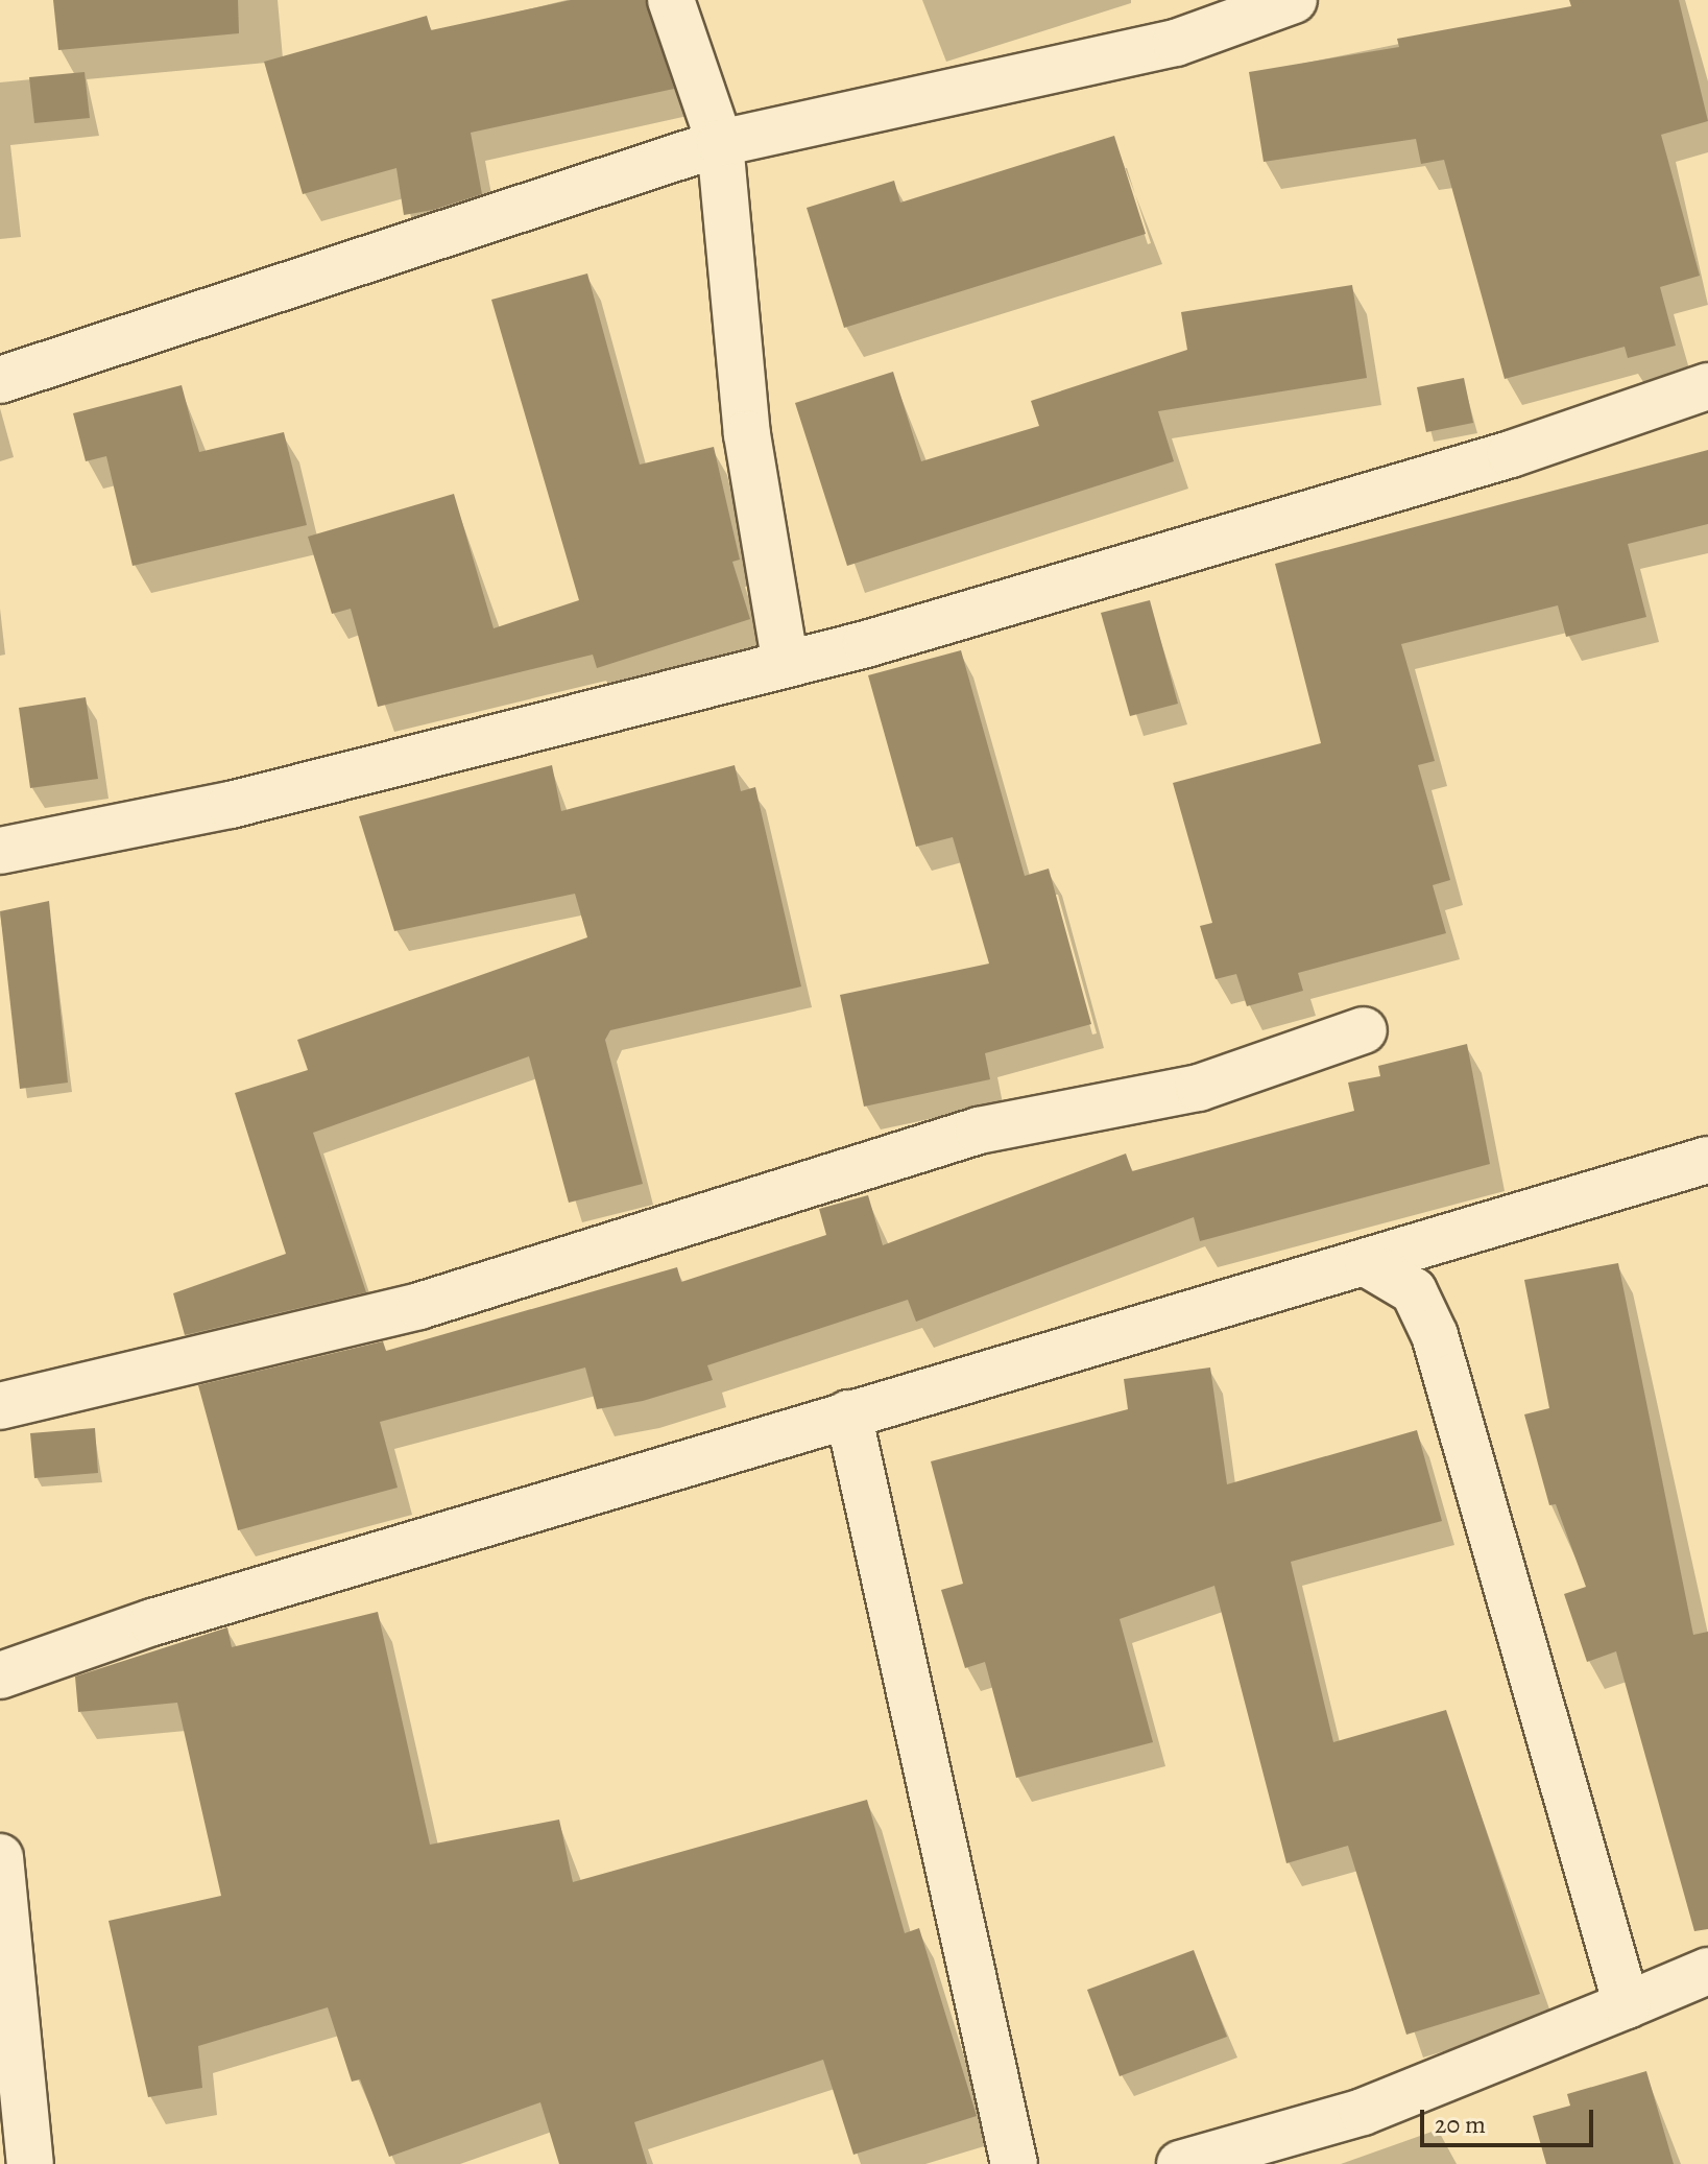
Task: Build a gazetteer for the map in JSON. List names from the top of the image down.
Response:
{
  "scale_bar": "20 m"
}
